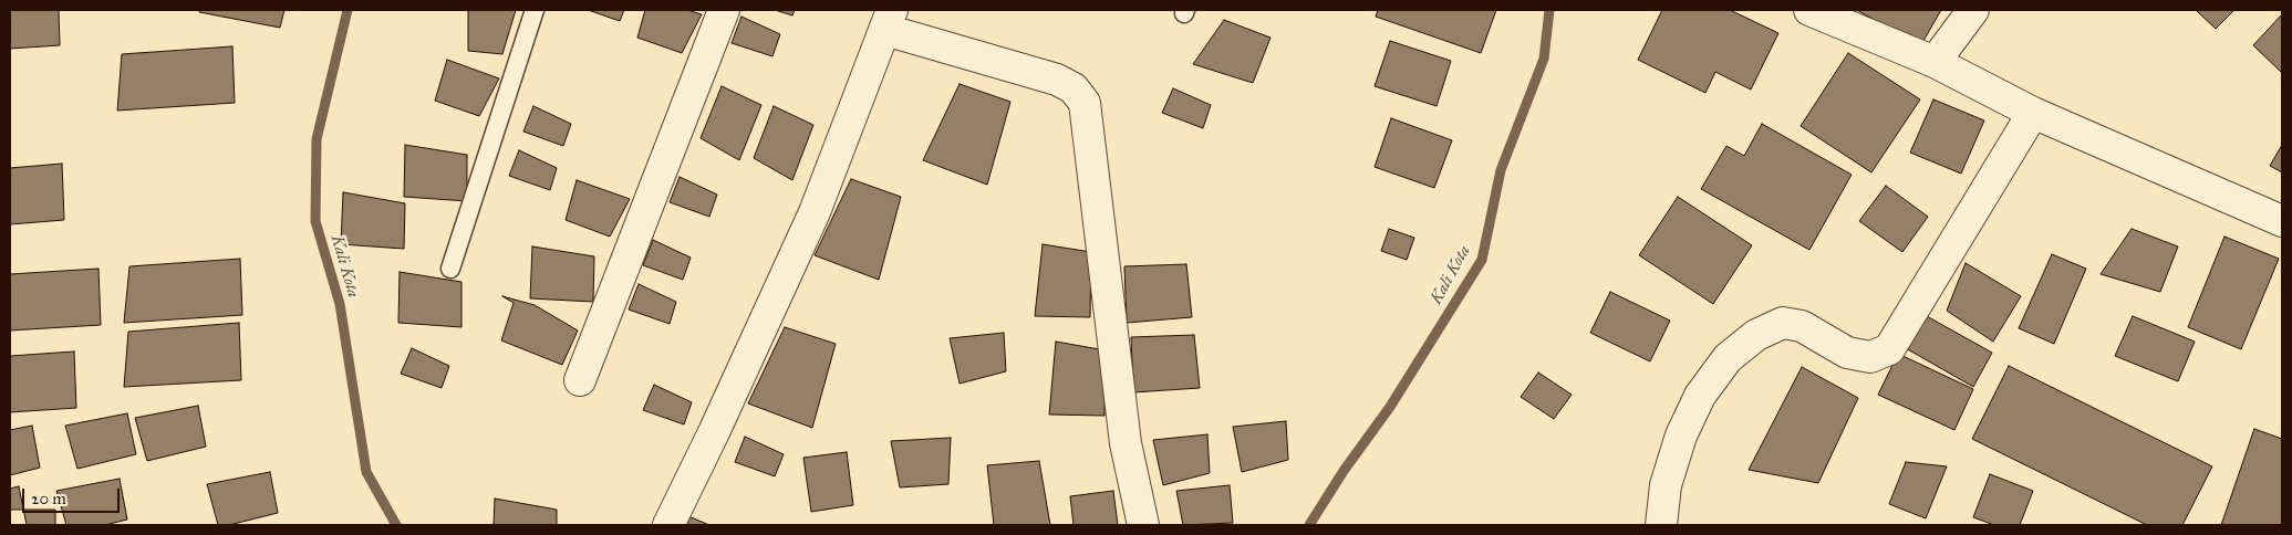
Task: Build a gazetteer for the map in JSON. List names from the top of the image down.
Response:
{
  "water": ["Kali Kota"],
  "scale_bar": "20 m"
}
